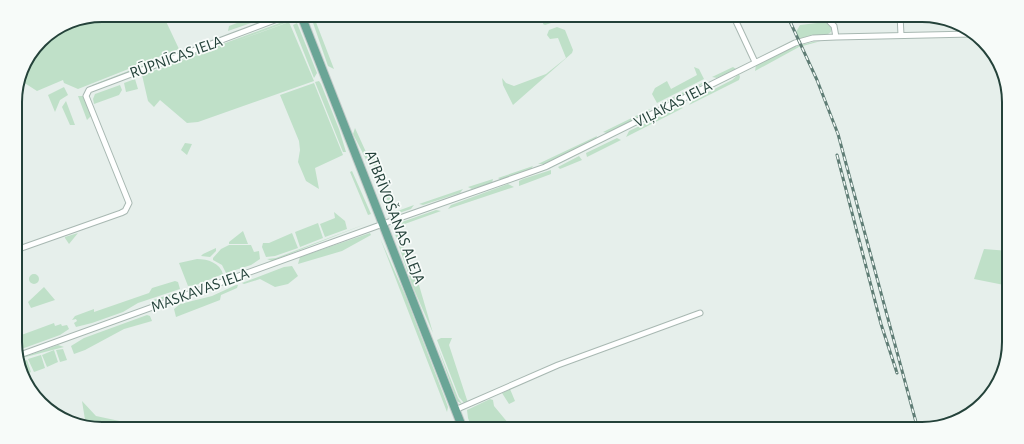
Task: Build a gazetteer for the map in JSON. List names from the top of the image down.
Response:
{
  "streets": {
    "main road": ["ATBRĪVOŠANAS ALEJA"],
    "street": ["RŪPNĪCAS IELA", "VIĻAKAS IELA", "MASKAVAS IELA"]
  },
  "crossings": [
    ["VIĻAKAS IELA", "ATBRĪVOŠANAS ALEJA"],
    ["VIĻAKAS IELA", "MASKAVAS IELA"],
    ["ATBRĪVOŠANAS ALEJA", "MASKAVAS IELA"]
  ]
}
